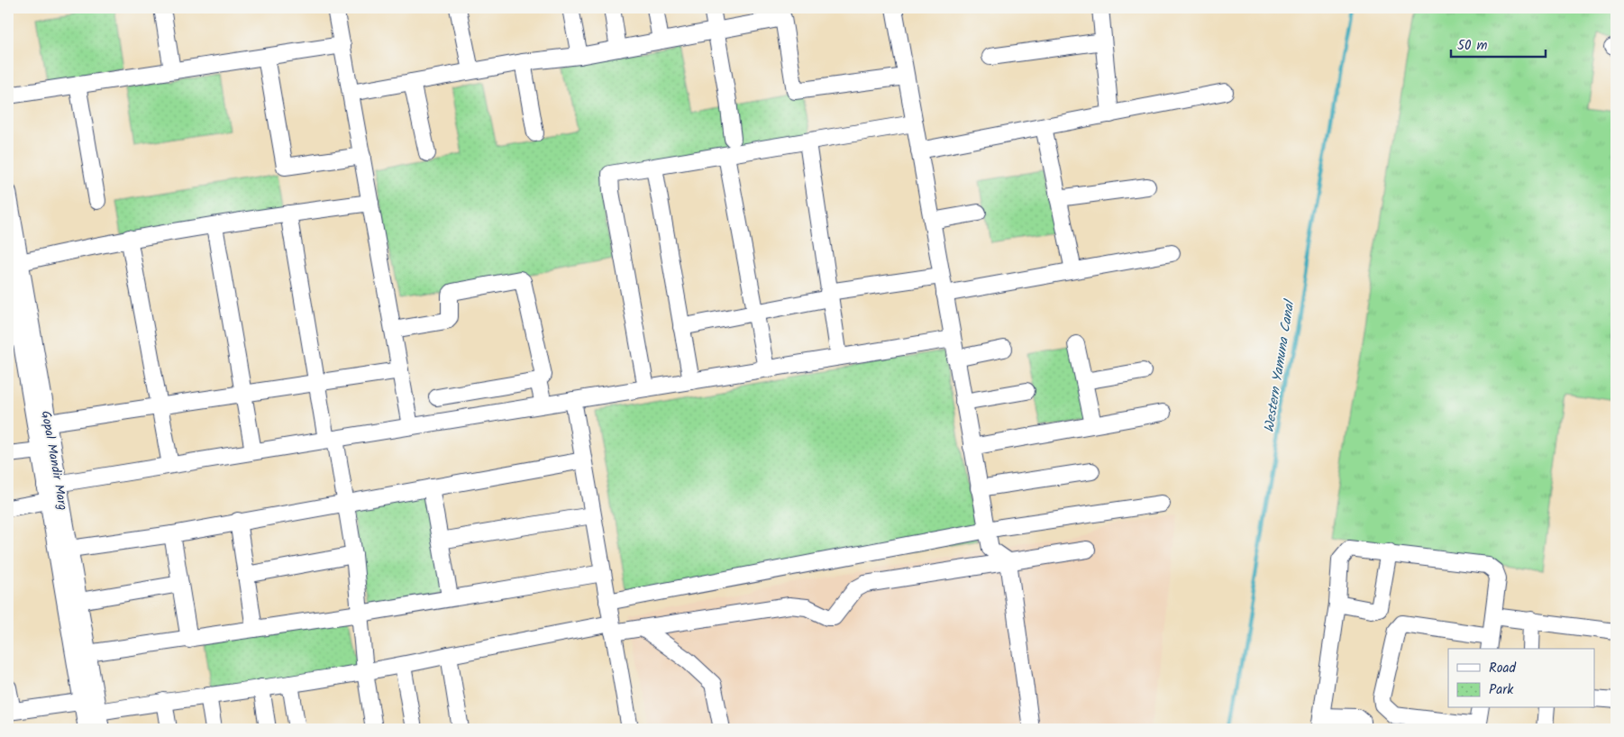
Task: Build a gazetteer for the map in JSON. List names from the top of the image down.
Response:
{
  "streets": {
    "street": ["Gopal Mandir Marg"]
  },
  "water": ["Western Yamuna Canal"],
  "legend": ["Road", "Park"],
  "scale_bar": "50 m"
}
